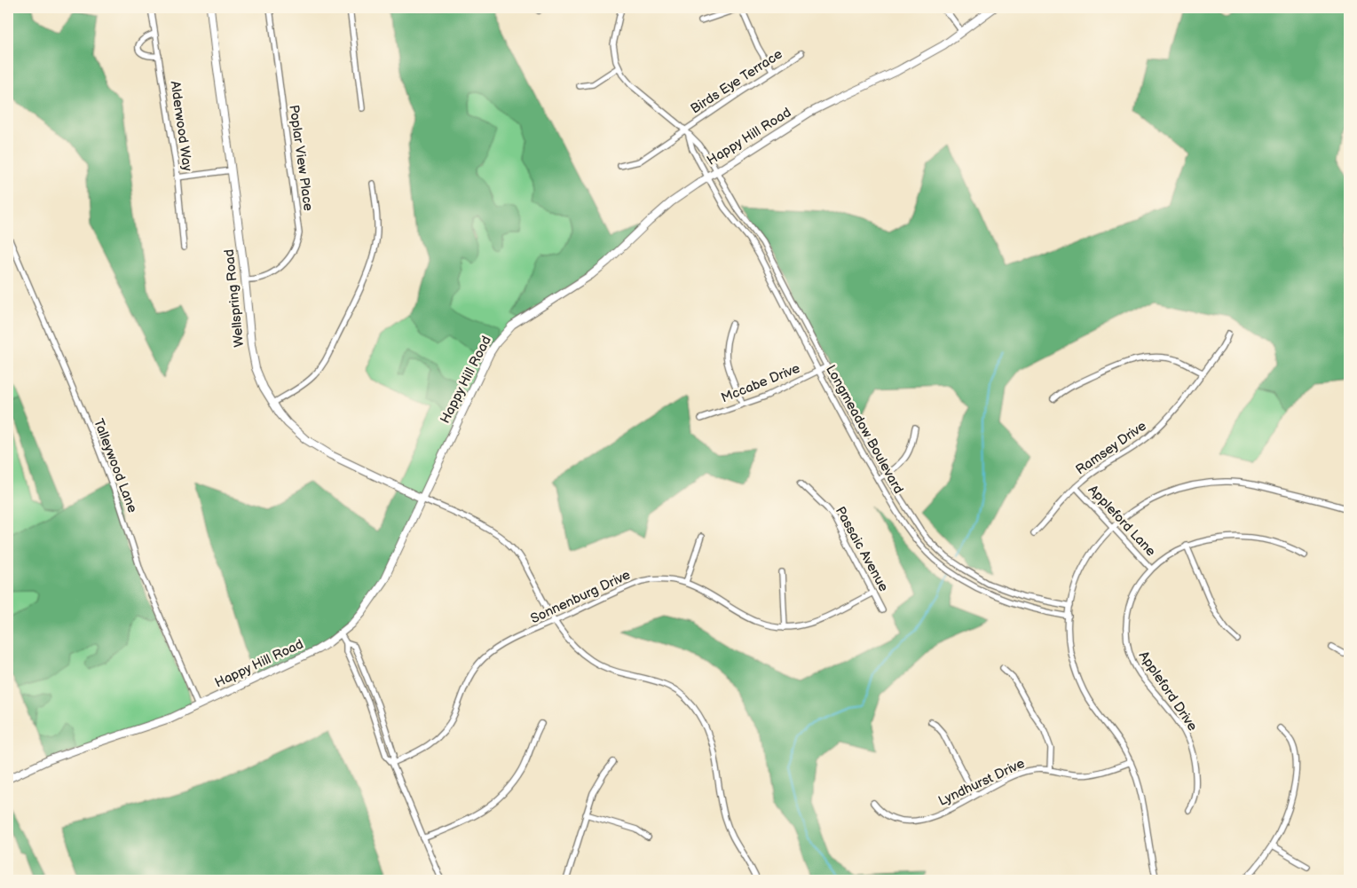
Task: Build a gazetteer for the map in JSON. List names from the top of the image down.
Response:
{
  "streets": {
    "street": [
      "Birds Eye Terrace",
      "Alderwood Way",
      "Happy Hill Road",
      "Poplar View Place",
      "Wellspring Road",
      "Mccabe Drive",
      "Longmeadow Boulevard",
      "Ramsey Drive",
      "Talleywood Lane",
      "Appleford Lane",
      "Passaic Avenue",
      "Sonnenburg Drive",
      "Appleford Drive",
      "Lyndhurst Drive"
    ]
  },
  "crossings": [
    ["Birds Eye Terrace", "Longmeadow Boulevard"],
    ["Happy Hill Road", "Wellspring Road"],
    ["Happy Hill Road", "Longmeadow Boulevard"],
    ["Happy Hill Road", "Talleywood Lane"],
    ["Poplar View Place", "Wellspring Road"],
    ["Mccabe Drive", "Longmeadow Boulevard"],
    ["Ramsey Drive", "Appleford Lane"],
    ["Appleford Lane", "Appleford Drive"],
    ["Passaic Avenue", "Sonnenburg Drive"]
  ]
}
